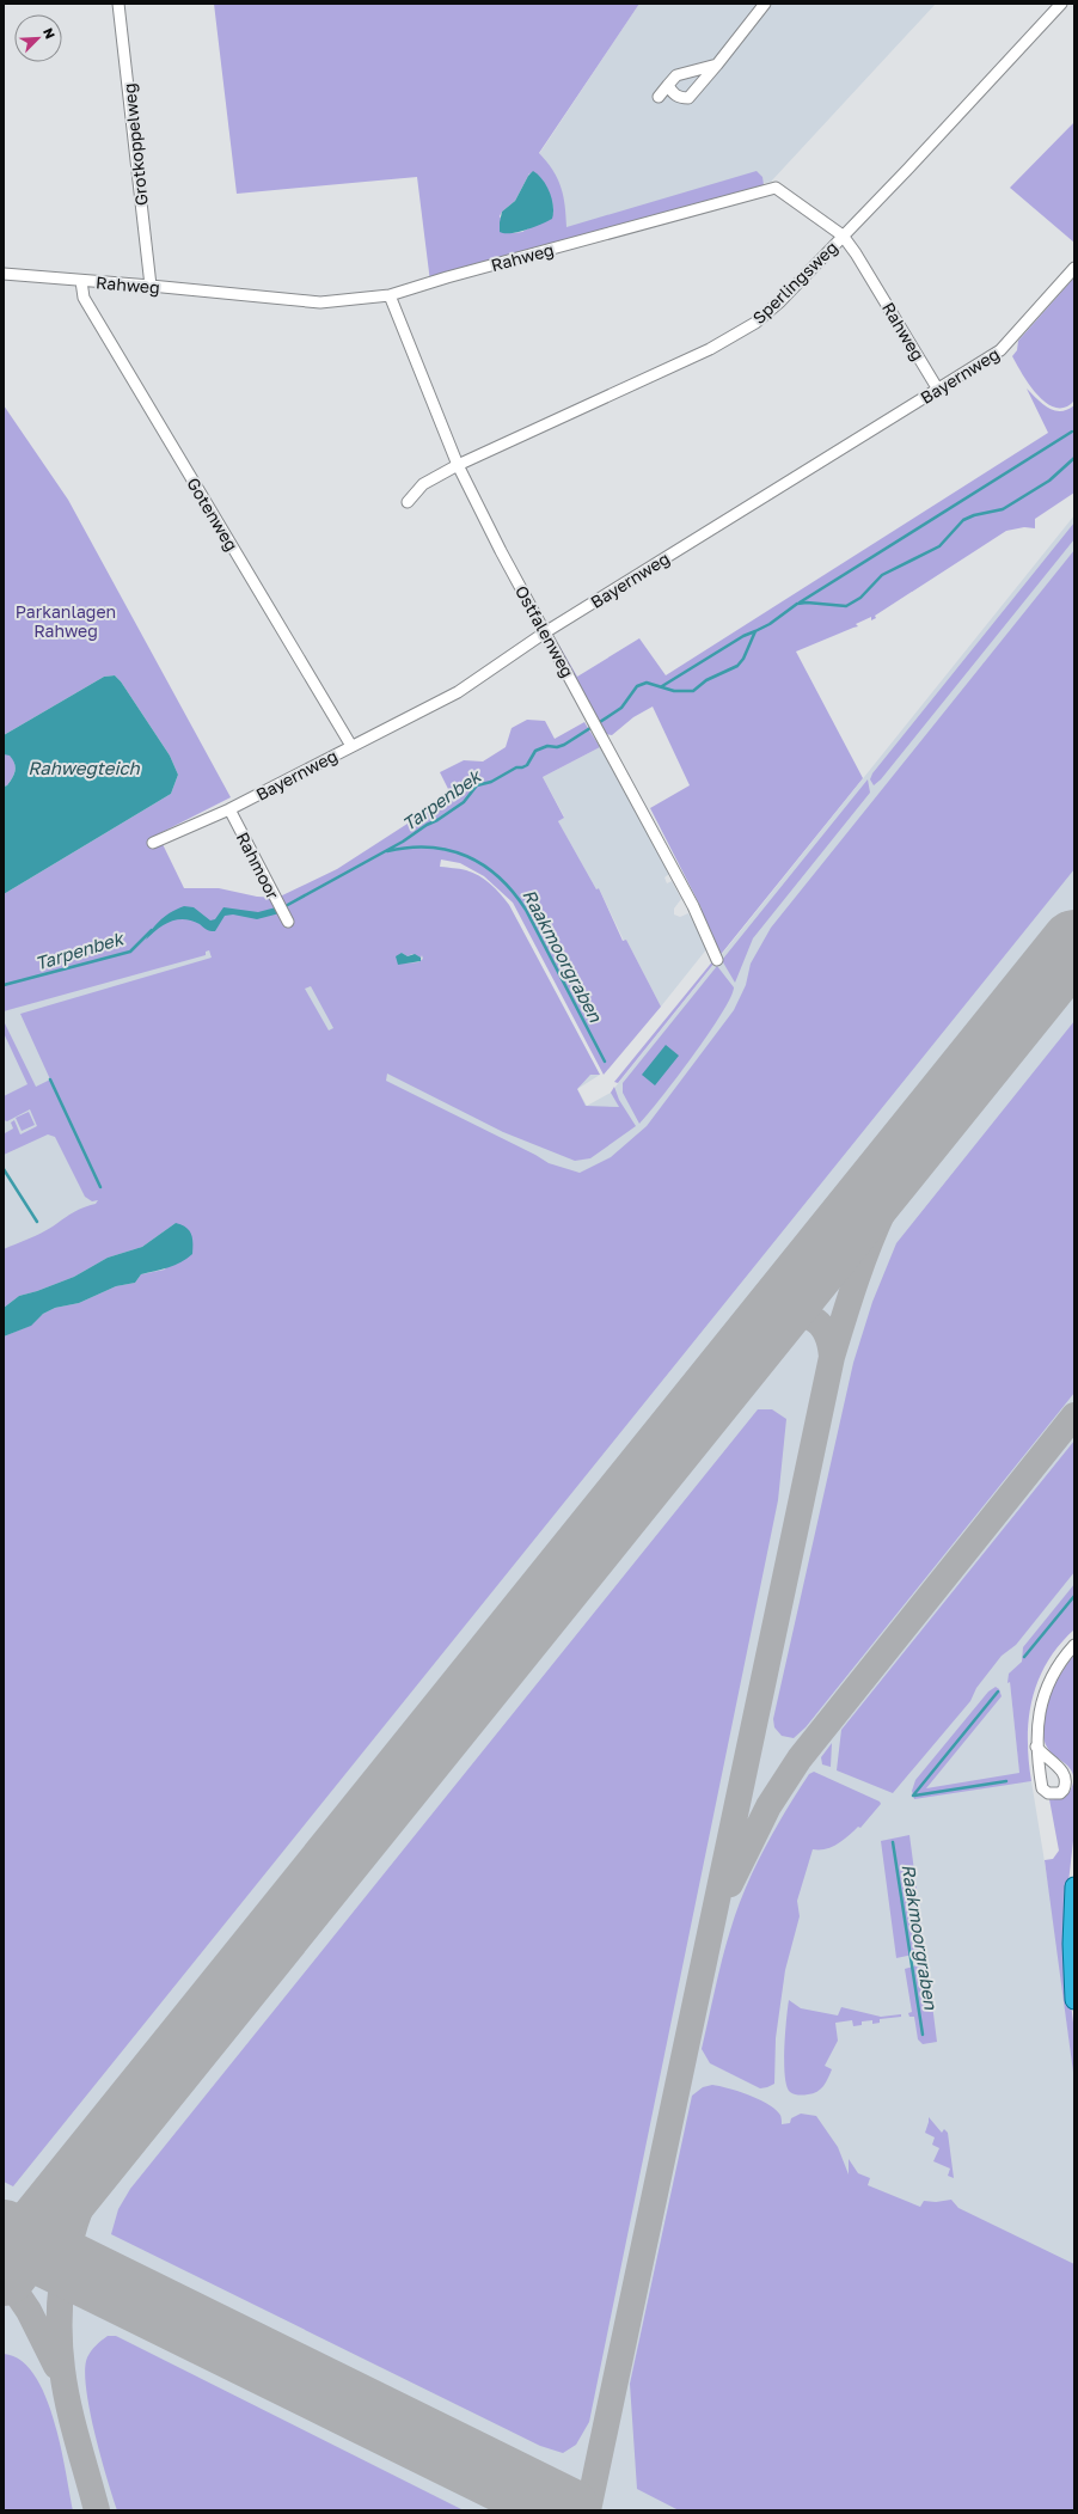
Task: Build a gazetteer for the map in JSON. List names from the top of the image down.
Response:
{
  "streets": {
    "street": [
      "Grotkoppelweg",
      "Rahweg",
      "Sperlingsweg",
      "Bayernweg",
      "Gotenweg",
      "Ostfalenweg",
      "Rahmoor"
    ]
  },
  "crossings": [
    ["Grotkoppelweg", "Rahweg"],
    ["Rahweg", "Sperlingsweg"],
    ["Rahweg", "Bayernweg"],
    ["Rahweg", "Gotenweg"],
    ["Rahweg", "Ostfalenweg"],
    ["Sperlingsweg", "Ostfalenweg"],
    ["Bayernweg", "Gotenweg"],
    ["Bayernweg", "Ostfalenweg"],
    ["Bayernweg", "Rahmoor"]
  ],
  "water": ["Rahwegteich", "Tarpenbek", "Raakmoorgraben"],
  "parks": ["Parkanlagen Rahweg"],
  "north": "top right"
}
